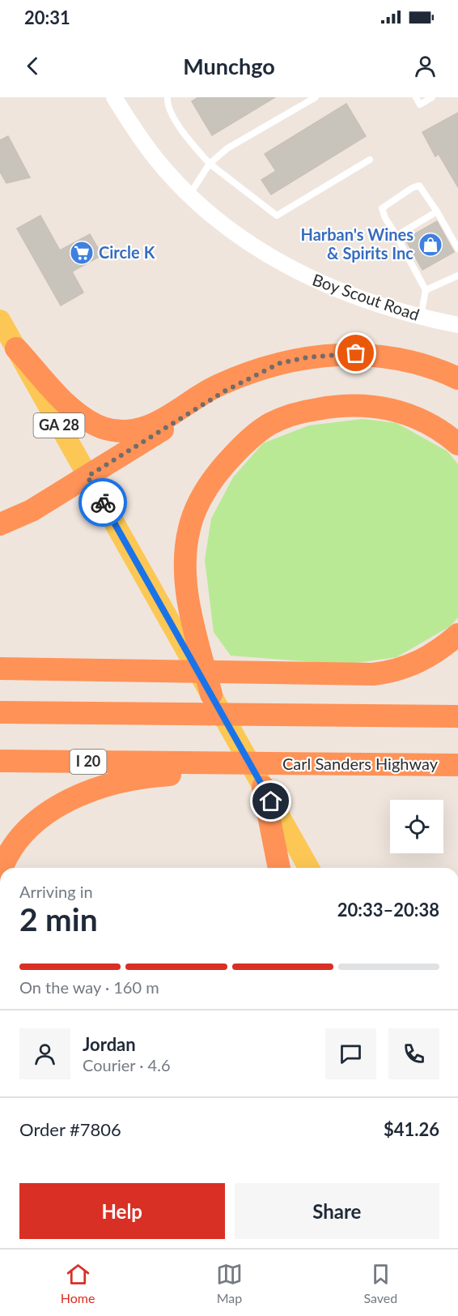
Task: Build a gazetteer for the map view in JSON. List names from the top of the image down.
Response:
{
  "streets": {
    "highway": ["I 20", "Carl Sanders Highway"],
    "main road": ["GA 28"],
    "street": ["Boy Scout Road"]
  },
  "crossings": [
    ["I 20", "Carl Sanders Highway"]
  ],
  "places": {
    "shop": ["Harban's Wines & Spirits Inc"],
    "supermarket": ["Circle K"]
  },
  "page": {
    "status": "20:31",
    "header": "Munchgo",
    "heading": ["2 min", "Arriving in", "20:33–20:38"],
    "panel": [
      "Jordan",
      "Courier · 4.6",
      "Order #7806",
      "$41.26"
    ],
    "bar": "On the way · 160 m",
    "buttons": ["Help", "Share"],
    "tabs": ["Home", "Map", "Saved"]
  }
}
